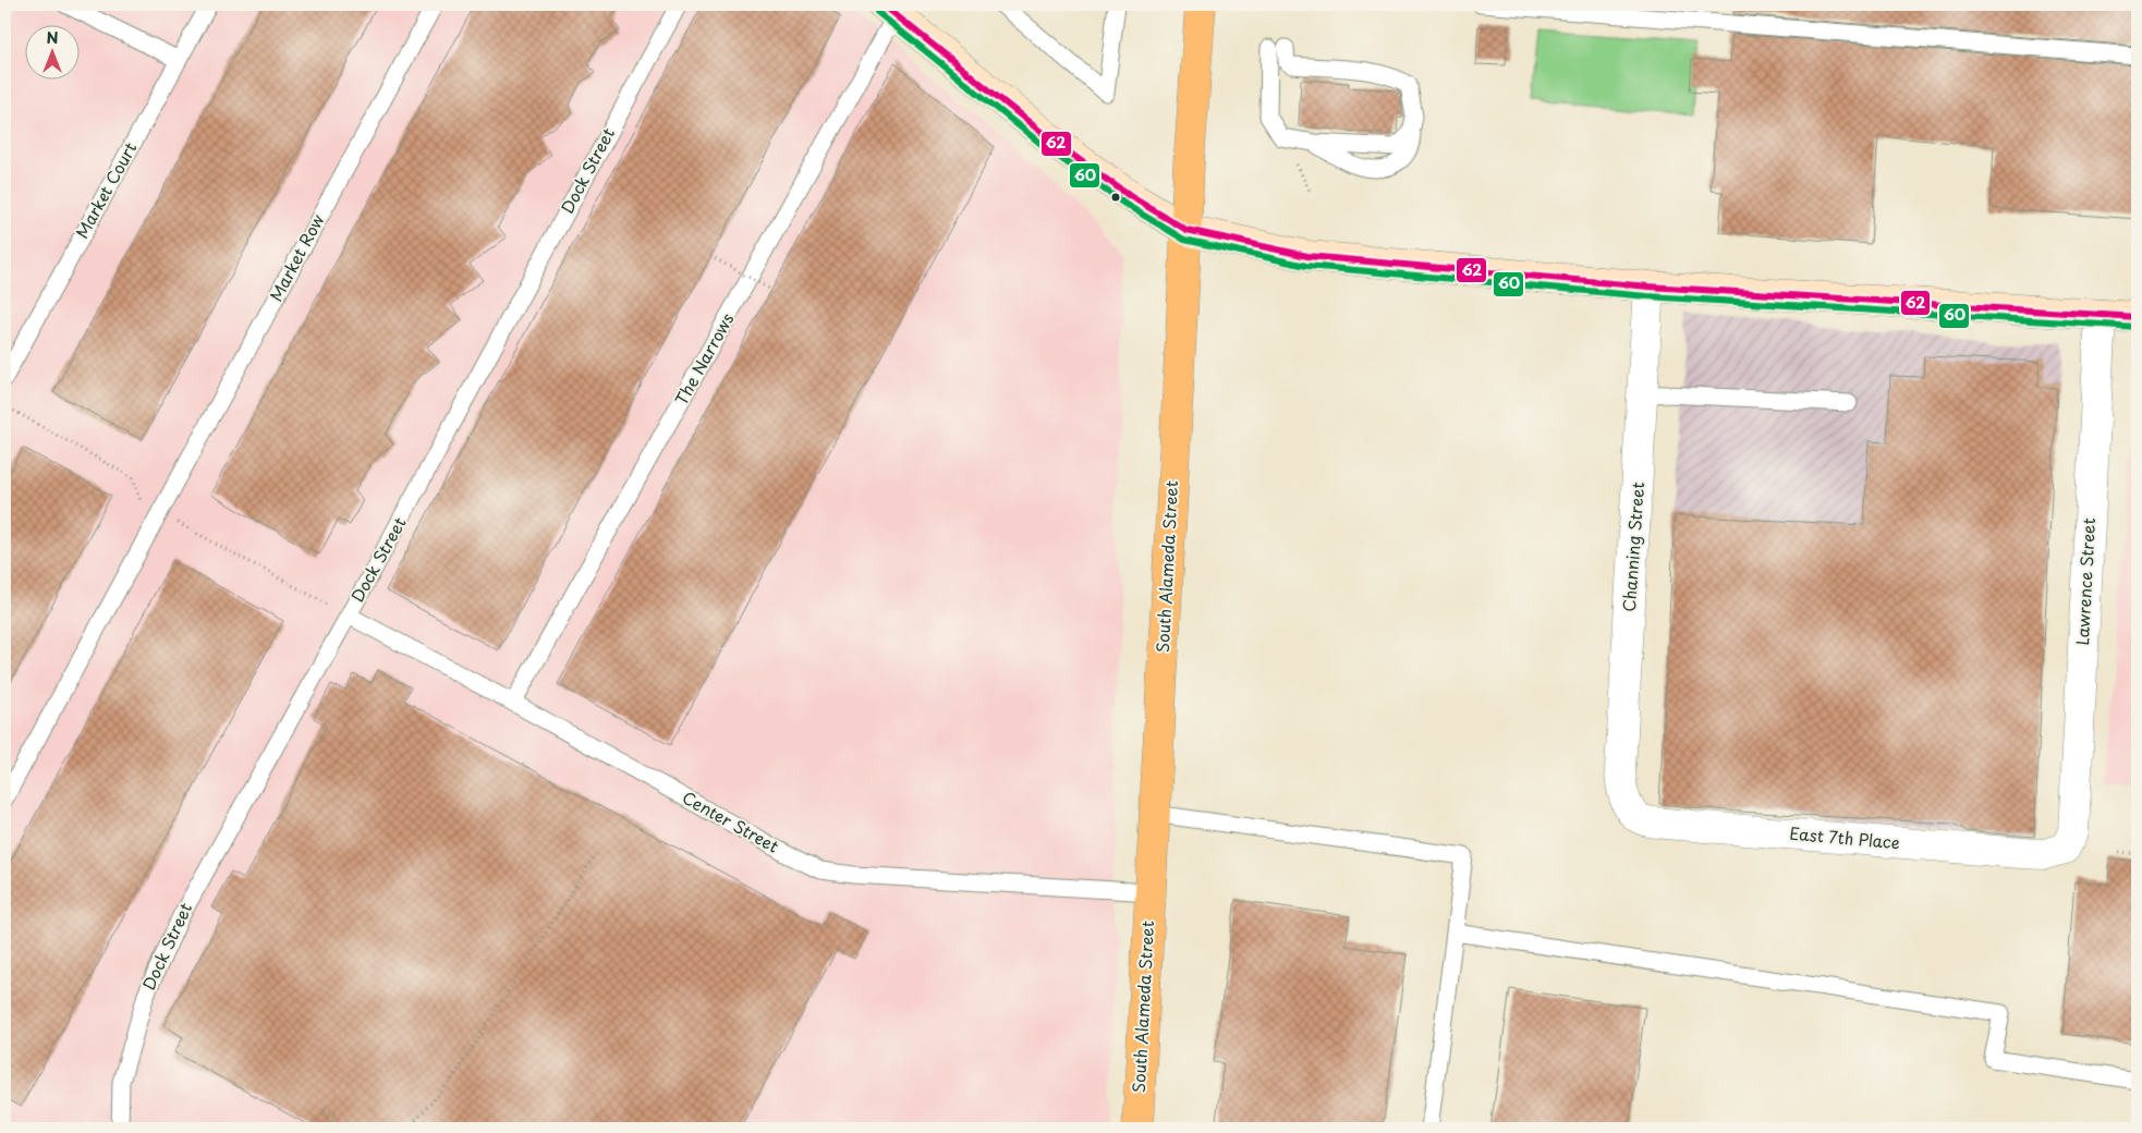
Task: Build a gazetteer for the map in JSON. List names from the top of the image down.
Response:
{
  "streets": {
    "main road": ["South Alameda Street"],
    "street": ["Channing Street", "Lawrence Street", "East 7th Place"],
    "lane": [
      "Dock Street",
      "Market Court",
      "Market Row",
      "The Narrows",
      "Center Street"
    ]
  },
  "crossings": [
    ["Dock Street", "Center Street"],
    ["The Narrows", "Center Street"],
    ["Channing Street", "East 7th Place"],
    ["South Alameda Street", "Center Street"],
    ["Lawrence Street", "East 7th Place"]
  ],
  "lines": ["transit line 62", "transit line 60"],
  "north": "top"
}
